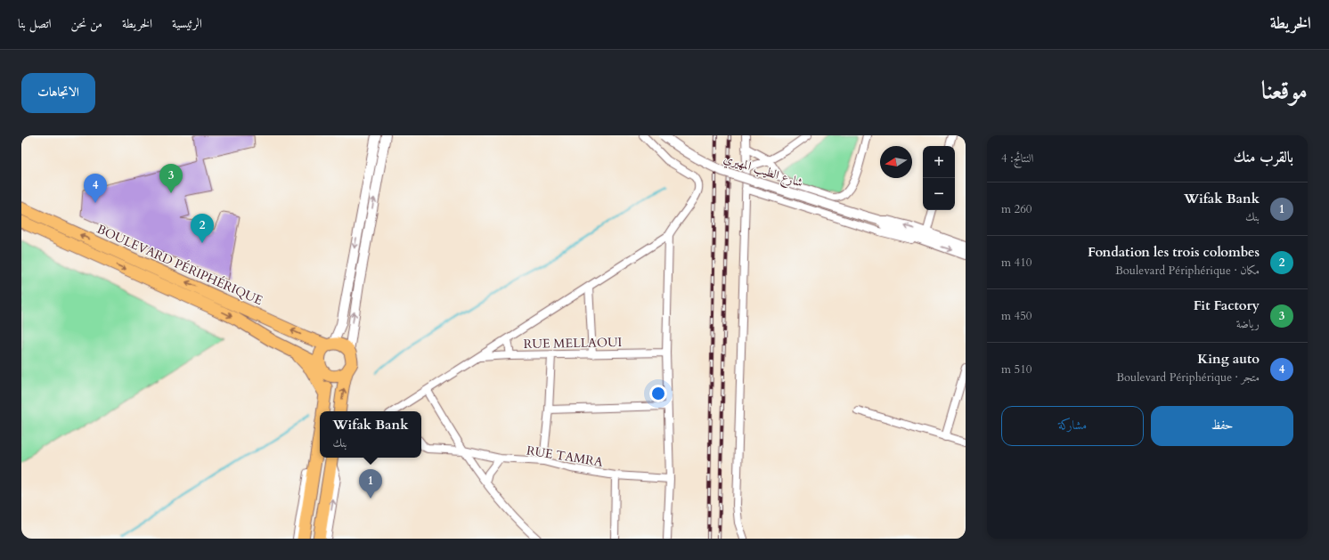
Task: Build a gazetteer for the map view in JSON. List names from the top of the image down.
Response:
{
  "streets": {
    "highway": ["BOULEVARD PÉRIPHÉRIQUE"],
    "street": ["شارع الطيب المهيري", "RUE MELLAOUI", "RUE TAMRA"]
  },
  "north": "left",
  "page": {
    "header": "الخريطة",
    "nav": [
      "الرئيسية",
      "الخريطة",
      "من نحن",
      "اتصل بنا"
    ],
    "title": "موقعنا",
    "buttons": [
      "الاتجاهات",
      ["حفظ", "مشاركة"]
    ],
    "heading": ["بالقرب منك", "النتائج: 4"],
    "map_buttons": ["+", "−"],
    "pins": [
      "3",
      "4",
      "2",
      "1"
    ],
    "list": [
      {
        "mark": "1",
        "name": "Wifak Bank",
        "note": "بنك",
        "value": "260 m"
      },
      {
        "mark": "2",
        "name": "Fondation les trois colombes",
        "note": "مكان · Boulevard Périphérique",
        "value": "410 m"
      },
      {
        "mark": "3",
        "name": "Fit Factory",
        "note": "رياضة",
        "value": "450 m"
      },
      {
        "mark": "4",
        "name": "King auto",
        "note": "متجر · Boulevard Périphérique",
        "value": "510 m"
      }
    ],
    "popup": ["Wifak Bank", "بنك"]
  }
}
